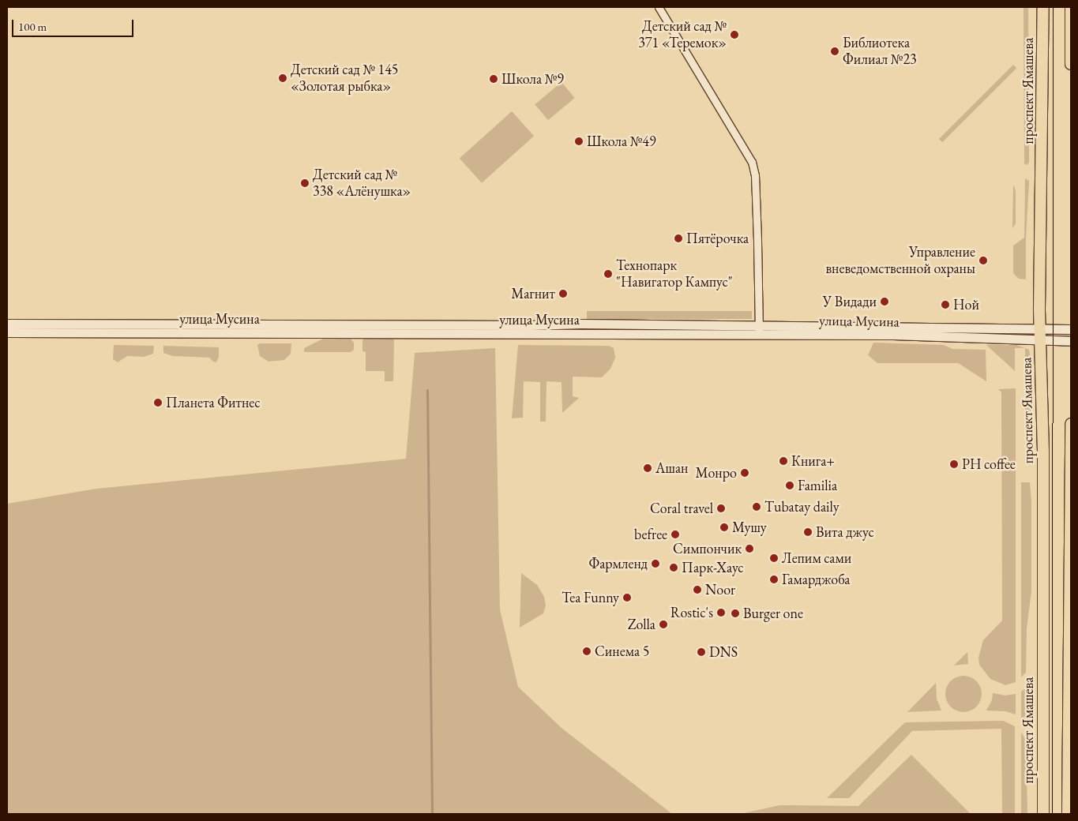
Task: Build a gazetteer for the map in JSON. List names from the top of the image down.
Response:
{
  "streets": {
    "main road": ["проспект Ямашева"],
    "street": ["улица Мусина"]
  },
  "crossings": [
    ["проспект Ямашева", "улица Мусина"]
  ],
  "places": [
    "Детский сад № 371 «Теремок»",
    "Библиотека Филиал №23",
    "Детский сад № 145 «Золотая рыбка»",
    "Школа №9",
    "Школа №49",
    "Детский сад № 338 «Алёнушка»",
    "Пятёрочка",
    "Управление вневедомственной охраны",
    "Технопарк \"Навигатор Кампус\"",
    "Магнит",
    "У Видади",
    "Ной",
    "Планета Фитнес",
    "Книга+",
    "PH coffee",
    "Ашан",
    "Монро",
    "Familia",
    "Tubatay daily",
    "Coral travel",
    "Мушу",
    "Вита джус",
    "befree",
    "Симпончик",
    "Лепим сами",
    "Фармленд",
    "Парк-Хаус",
    "Гамарджоба",
    "Noor",
    "Tea Funny",
    "Rostiс's",
    "Burger one",
    "Zolla",
    "Синема 5",
    "DNS"
  ],
  "scale_bar": "100 m"
}
